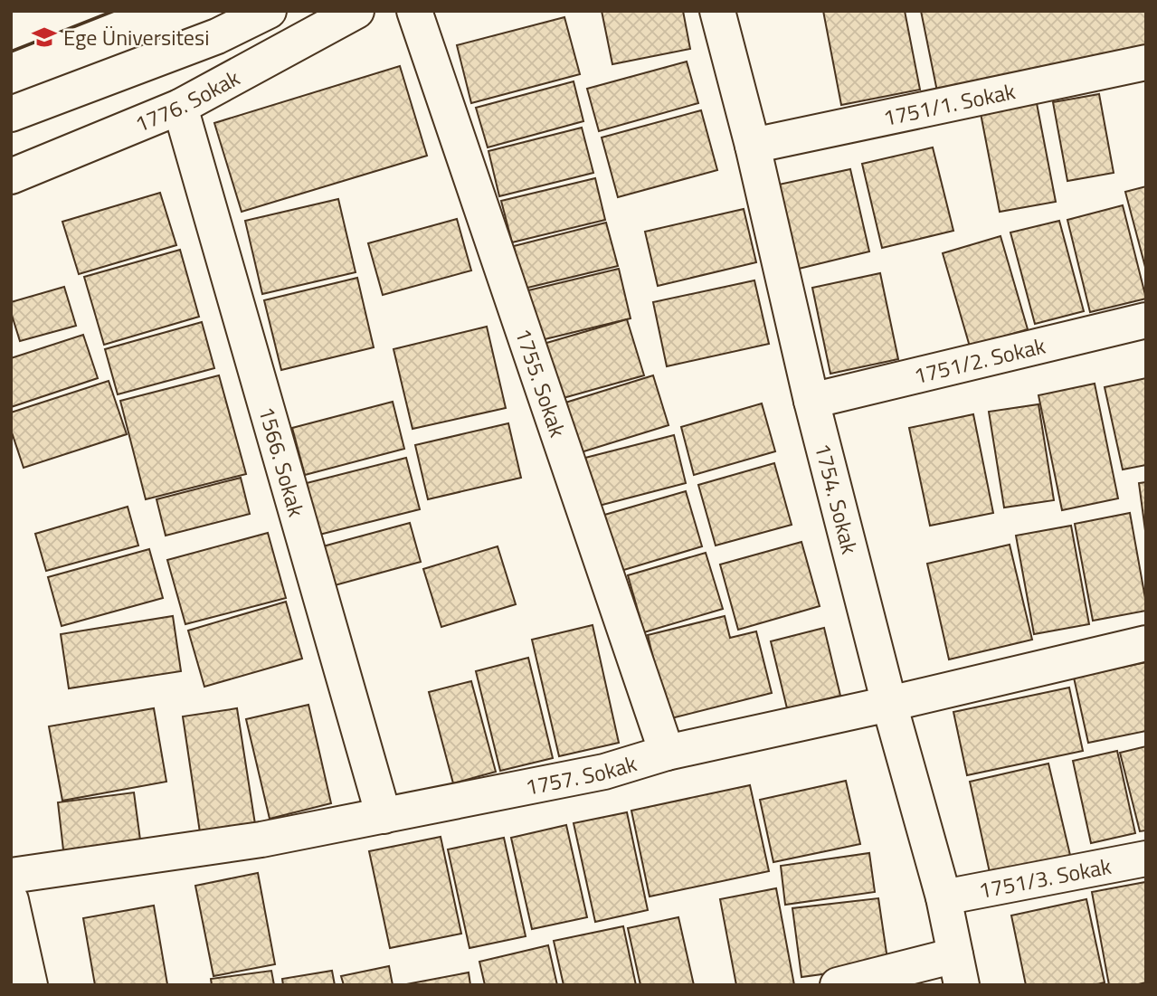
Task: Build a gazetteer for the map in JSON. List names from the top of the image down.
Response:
{
  "streets": {
    "street": [
      "1776. Sokak",
      "1751/1. Sokak",
      "1751/2. Sokak",
      "1755. Sokak",
      "1566. Sokak",
      "1754. Sokak",
      "1757. Sokak",
      "1751/3. Sokak"
    ]
  },
  "crossings": [
    ["1776. Sokak", "1566. Sokak"],
    ["1751/1. Sokak", "1754. Sokak"],
    ["1751/2. Sokak", "1754. Sokak"],
    ["1755. Sokak", "1757. Sokak"],
    ["1566. Sokak", "1757. Sokak"],
    ["1754. Sokak", "1757. Sokak"],
    ["1754. Sokak", "1751/3. Sokak"]
  ],
  "places": {
    "school or university": ["Ege Üniversitesi"]
  }
}
